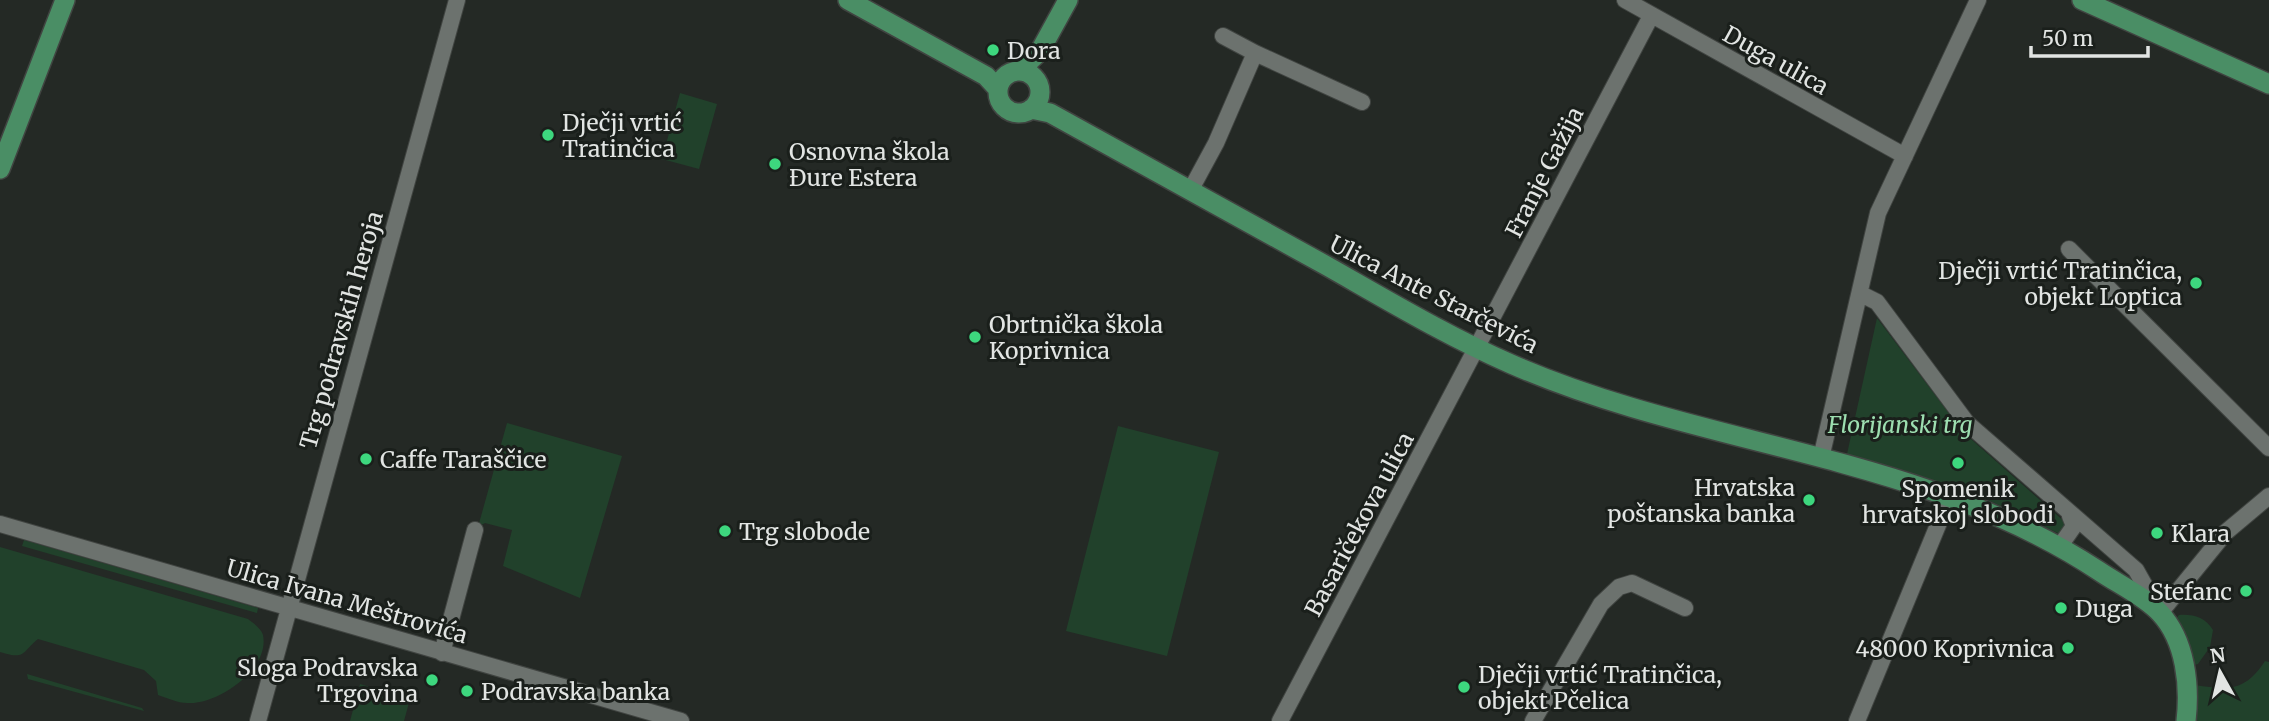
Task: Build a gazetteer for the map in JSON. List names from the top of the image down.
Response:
{
  "streets": {
    "main road": ["Ulica Ante Starčevića"],
    "street": [
      "Duga ulica",
      "Franje Gažija",
      "Trg podravskih heroja",
      "Basaričekova ulica",
      "Ulica Ivana Meštrovića"
    ]
  },
  "crossings": [
    ["Duga ulica", "Franje Gažija"],
    ["Franje Gažija", "Ulica Ante Starčevića"],
    ["Franje Gažija", "Basaričekova ulica"],
    ["Ulica Ante Starčevića", "Basaričekova ulica"],
    ["Trg podravskih heroja", "Ulica Ivana Meštrovića"]
  ],
  "parks": ["Florijanski trg"],
  "places": [
    "Dora",
    "Dječji vrtić Tratinčica",
    "Osnovna škola Đure Estera",
    "Dječji vrtić Tratinčica, objekt Loptica",
    "Obrtnička škola Koprivnica",
    "Caffe Taraščice",
    "Spomenik hrvatskoj slobodi",
    "Hrvatska poštanska banka",
    "Trg slobode",
    "Klara",
    "Stefanc",
    "Duga",
    "48000 Koprivnica",
    "Sloga Podravska Trgovina",
    "Dječji vrtić Tratinčica, objekt Pčelica",
    "Podravska banka"
  ],
  "scale_bar": "50 m",
  "north": "top"
}
